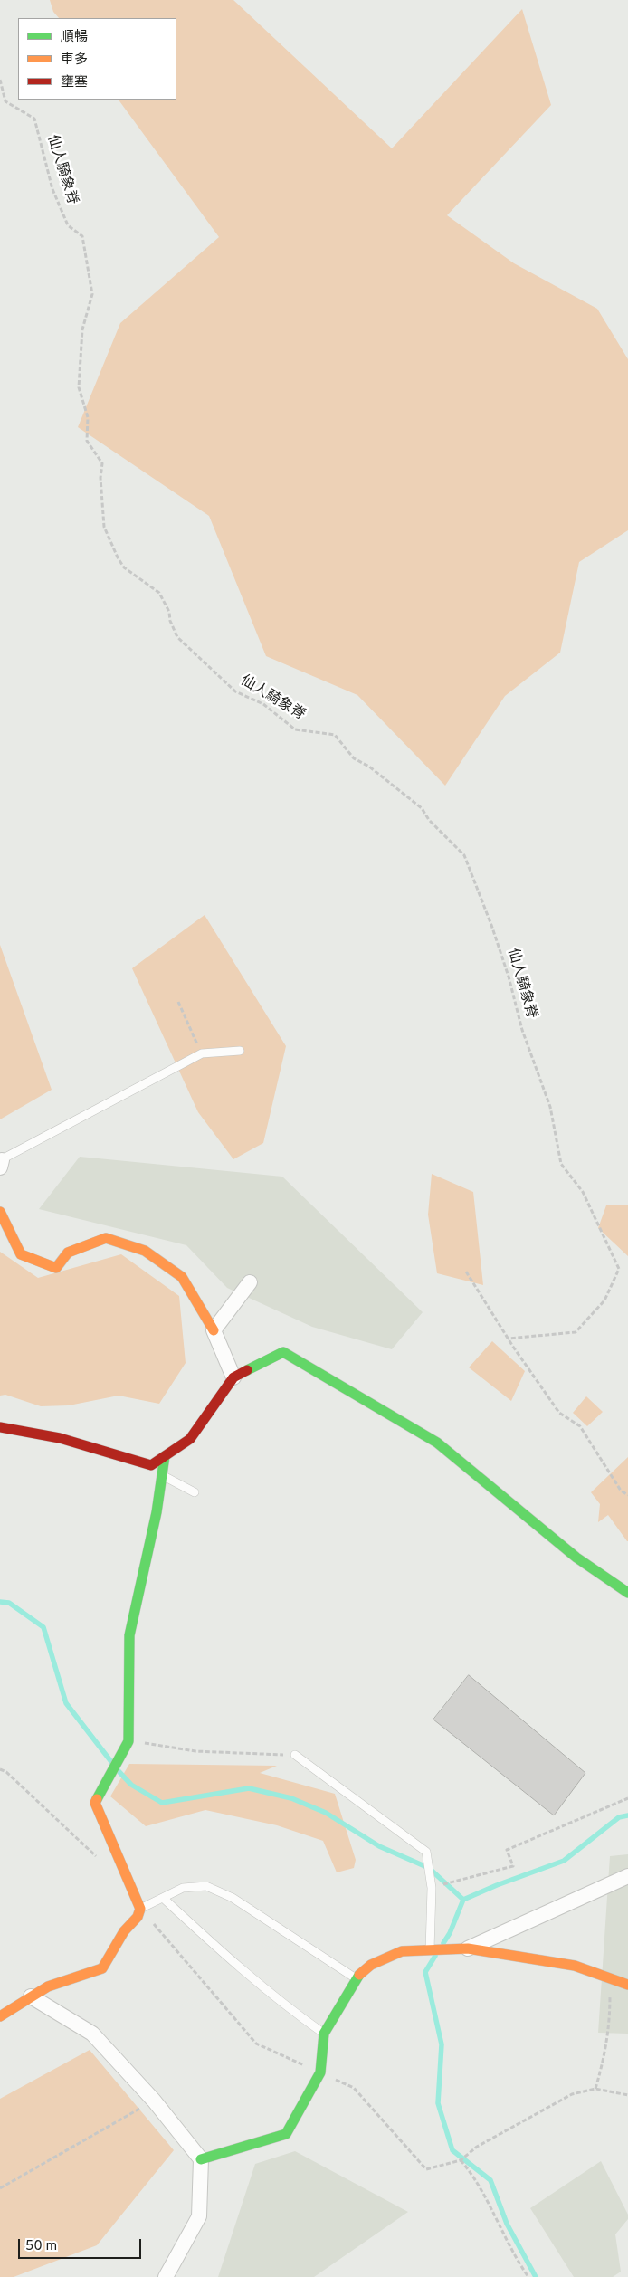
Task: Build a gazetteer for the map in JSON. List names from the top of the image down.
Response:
{
  "streets": {
    "path": ["仙人騎象脊"]
  },
  "legend": ["順暢", "車多", "壅塞"],
  "scale_bar": "50 m"
}
